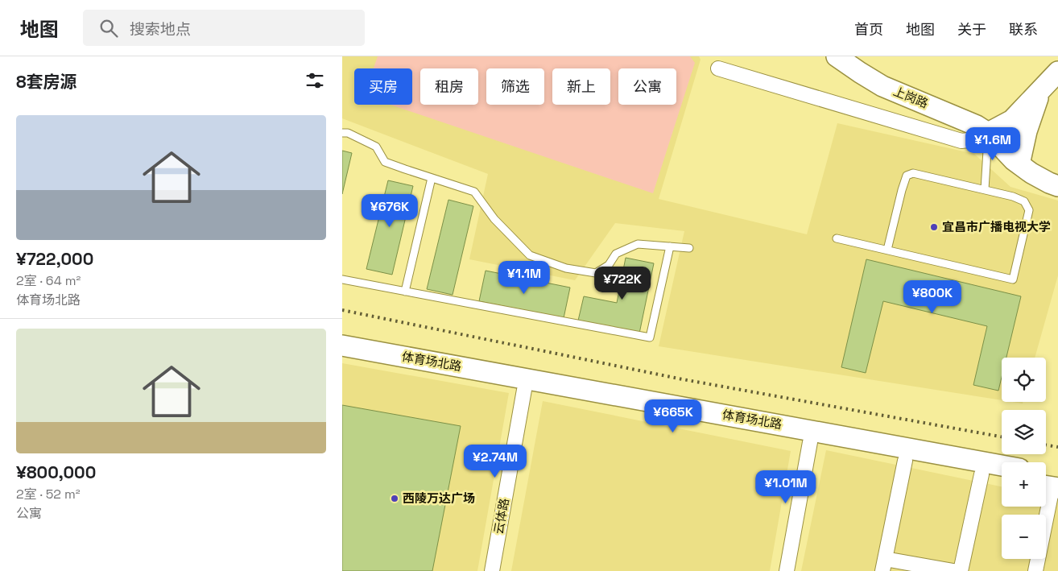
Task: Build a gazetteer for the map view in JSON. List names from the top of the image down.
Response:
{
  "streets": {
    "main road": ["上岗路", "体育场北路"],
    "street": ["云体路"]
  },
  "crossings": [
    ["体育场北路", "云体路"]
  ],
  "places": ["宜昌市广播电视大学", "西陵万达广场"],
  "page": {
    "header": "地图",
    "search": "搜索地点",
    "nav": [
      "首页",
      "地图",
      "关于",
      "联系"
    ],
    "heading": "8套房源",
    "chip": [
      "买房",
      "租房",
      "筛选",
      "新上",
      "公寓"
    ],
    "list": [
      {
        "name": "¥722,000",
        "note": "2室 · 64 m² · 体育场北路"
      },
      {
        "name": "¥800,000",
        "note": "2室 · 52 m² · 公寓"
      }
    ],
    "price": [
      "¥1.6M",
      "¥676K",
      "¥1.1M",
      "¥722K",
      "¥800K",
      "¥665K",
      "¥2.74M",
      "¥1.01M"
    ],
    "map_buttons": ["+", "−"]
  }
}
